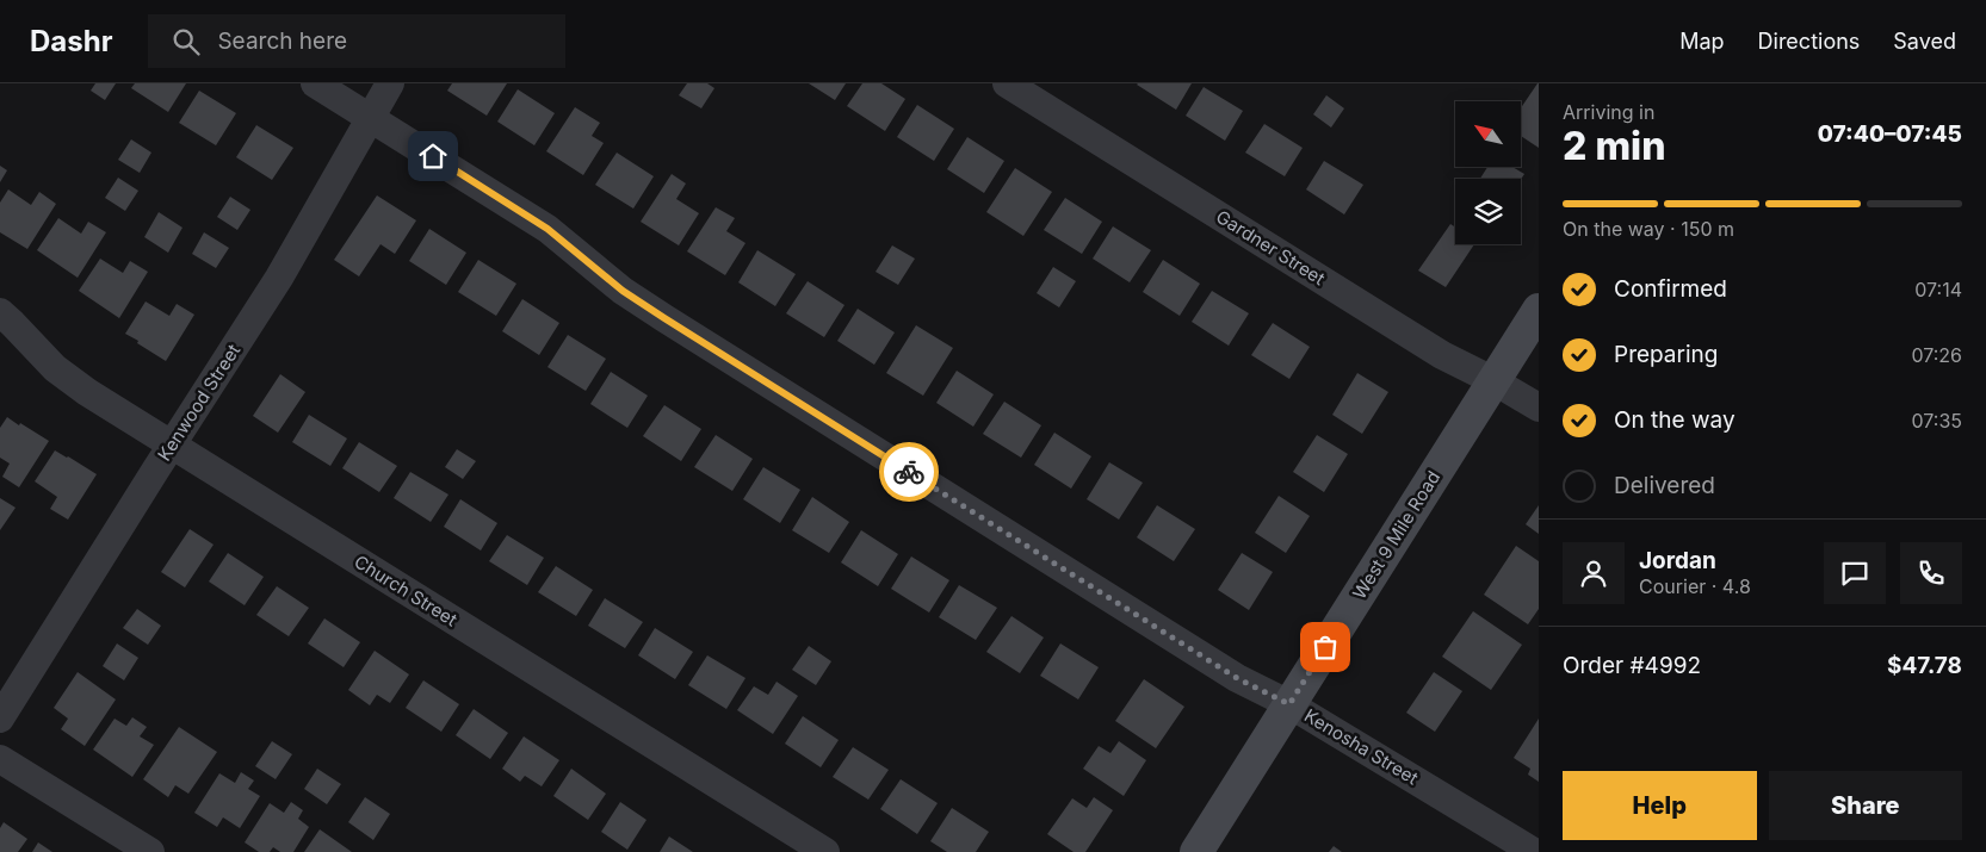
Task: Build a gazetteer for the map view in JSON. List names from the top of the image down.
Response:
{
  "streets": {
    "main road": ["West 9 Mile Road"],
    "street": [
      "Gardner Street",
      "Kenwood Street",
      "Church Street",
      "Kenosha Street"
    ]
  },
  "crossings": [
    ["Gardner Street", "West 9 Mile Road"],
    ["Kenwood Street", "Church Street"],
    ["Kenwood Street", "Kenosha Street"],
    ["West 9 Mile Road", "Kenosha Street"]
  ],
  "north": "top left",
  "page": {
    "header": "Dashr",
    "search": "Search here",
    "nav": ["Map", "Directions", "Saved"],
    "heading": ["2 min", "Arriving in", "07:40–07:45"],
    "panel": [
      "Jordan",
      "Courier · 4.8",
      "Order #4992",
      "$47.78"
    ],
    "bar": "On the way · 150 m",
    "list": [
      ["Confirmed", "07:14"],
      ["Preparing", "07:26"],
      ["On the way", "07:35"],
      "Delivered"
    ],
    "buttons": ["Help", "Share"]
  }
}
